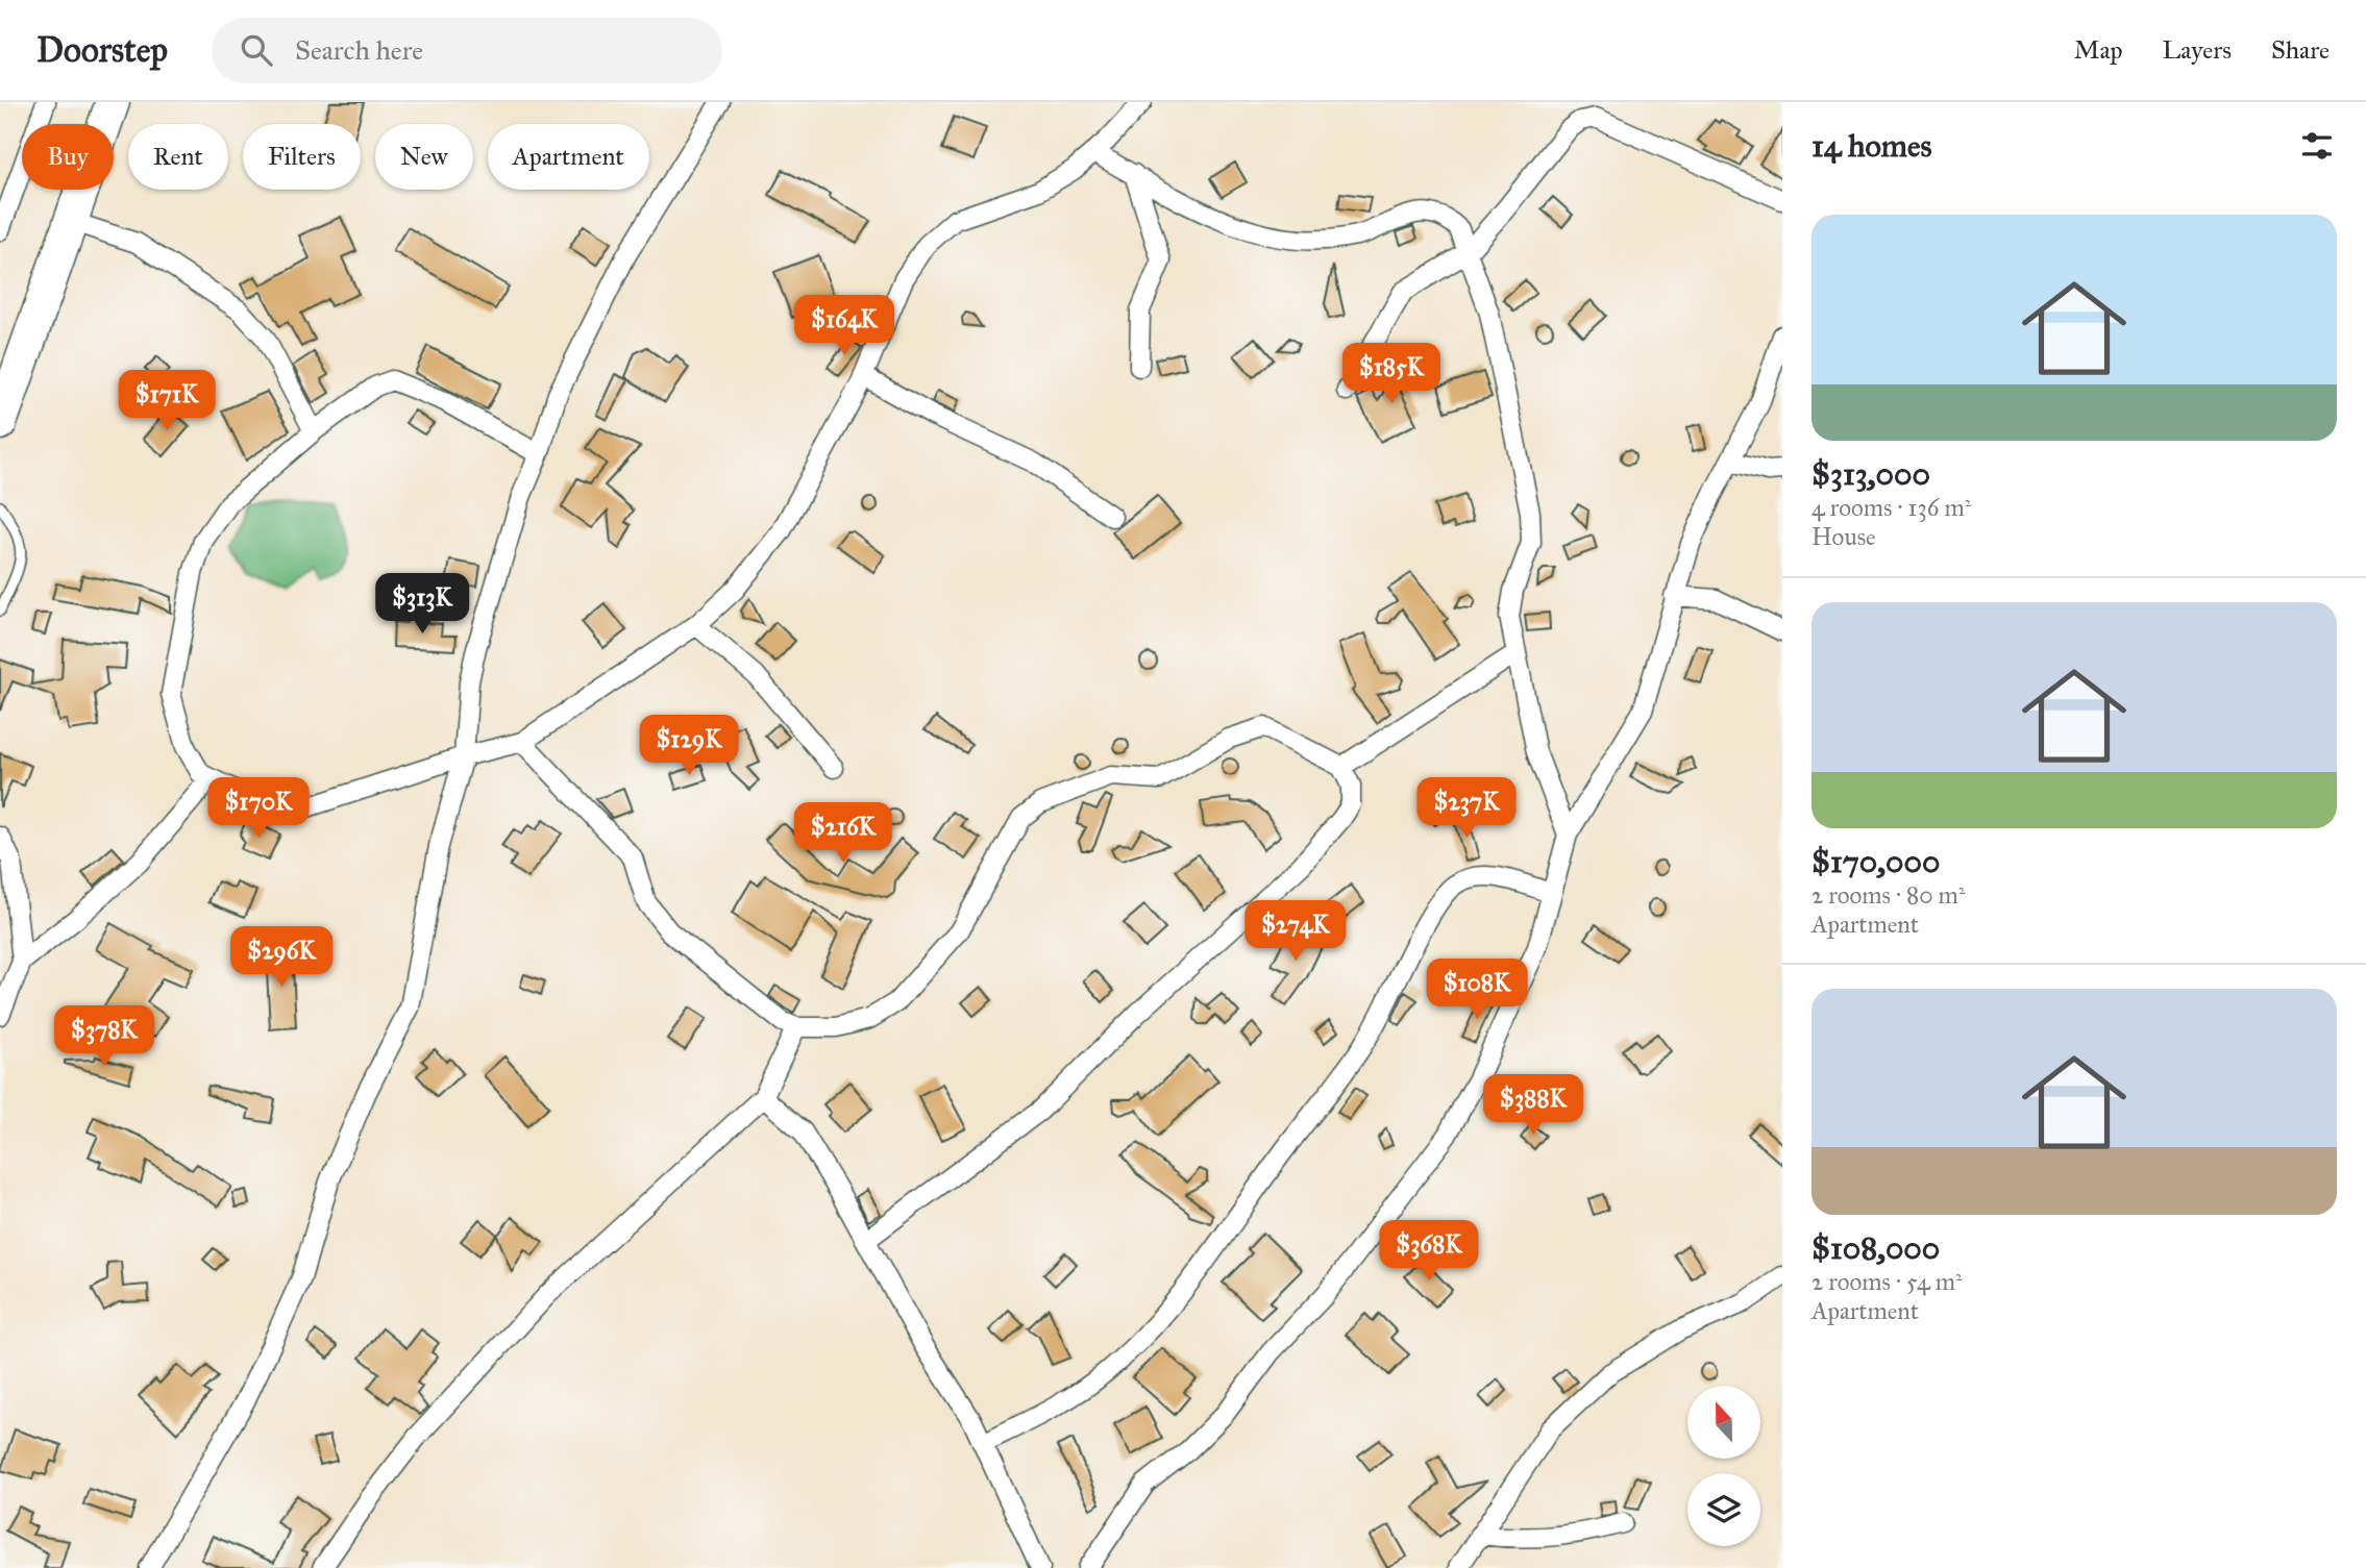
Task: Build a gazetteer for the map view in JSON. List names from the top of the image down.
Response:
{
  "north": "top",
  "page": {
    "header": "Doorstep",
    "search": "Search here",
    "nav": ["Map", "Layers", "Share"],
    "heading": "14 homes",
    "chip": [
      "Buy",
      "Rent",
      "Filters",
      "New",
      "Apartment"
    ],
    "list": [
      {
        "name": "$313,000",
        "note": "4 rooms · 136 m² · House"
      },
      {
        "name": "$170,000",
        "note": "2 rooms · 80 m² · Apartment"
      },
      {
        "name": "$108,000",
        "note": "2 rooms · 54 m² · Apartment"
      }
    ],
    "price": [
      "$164K",
      "$185K",
      "$171K",
      "$313K",
      "$129K",
      "$170K",
      "$237K",
      "$216K",
      "$274K",
      "$296K",
      "$108K",
      "$378K",
      "$388K",
      "$368K"
    ]
  }
}
